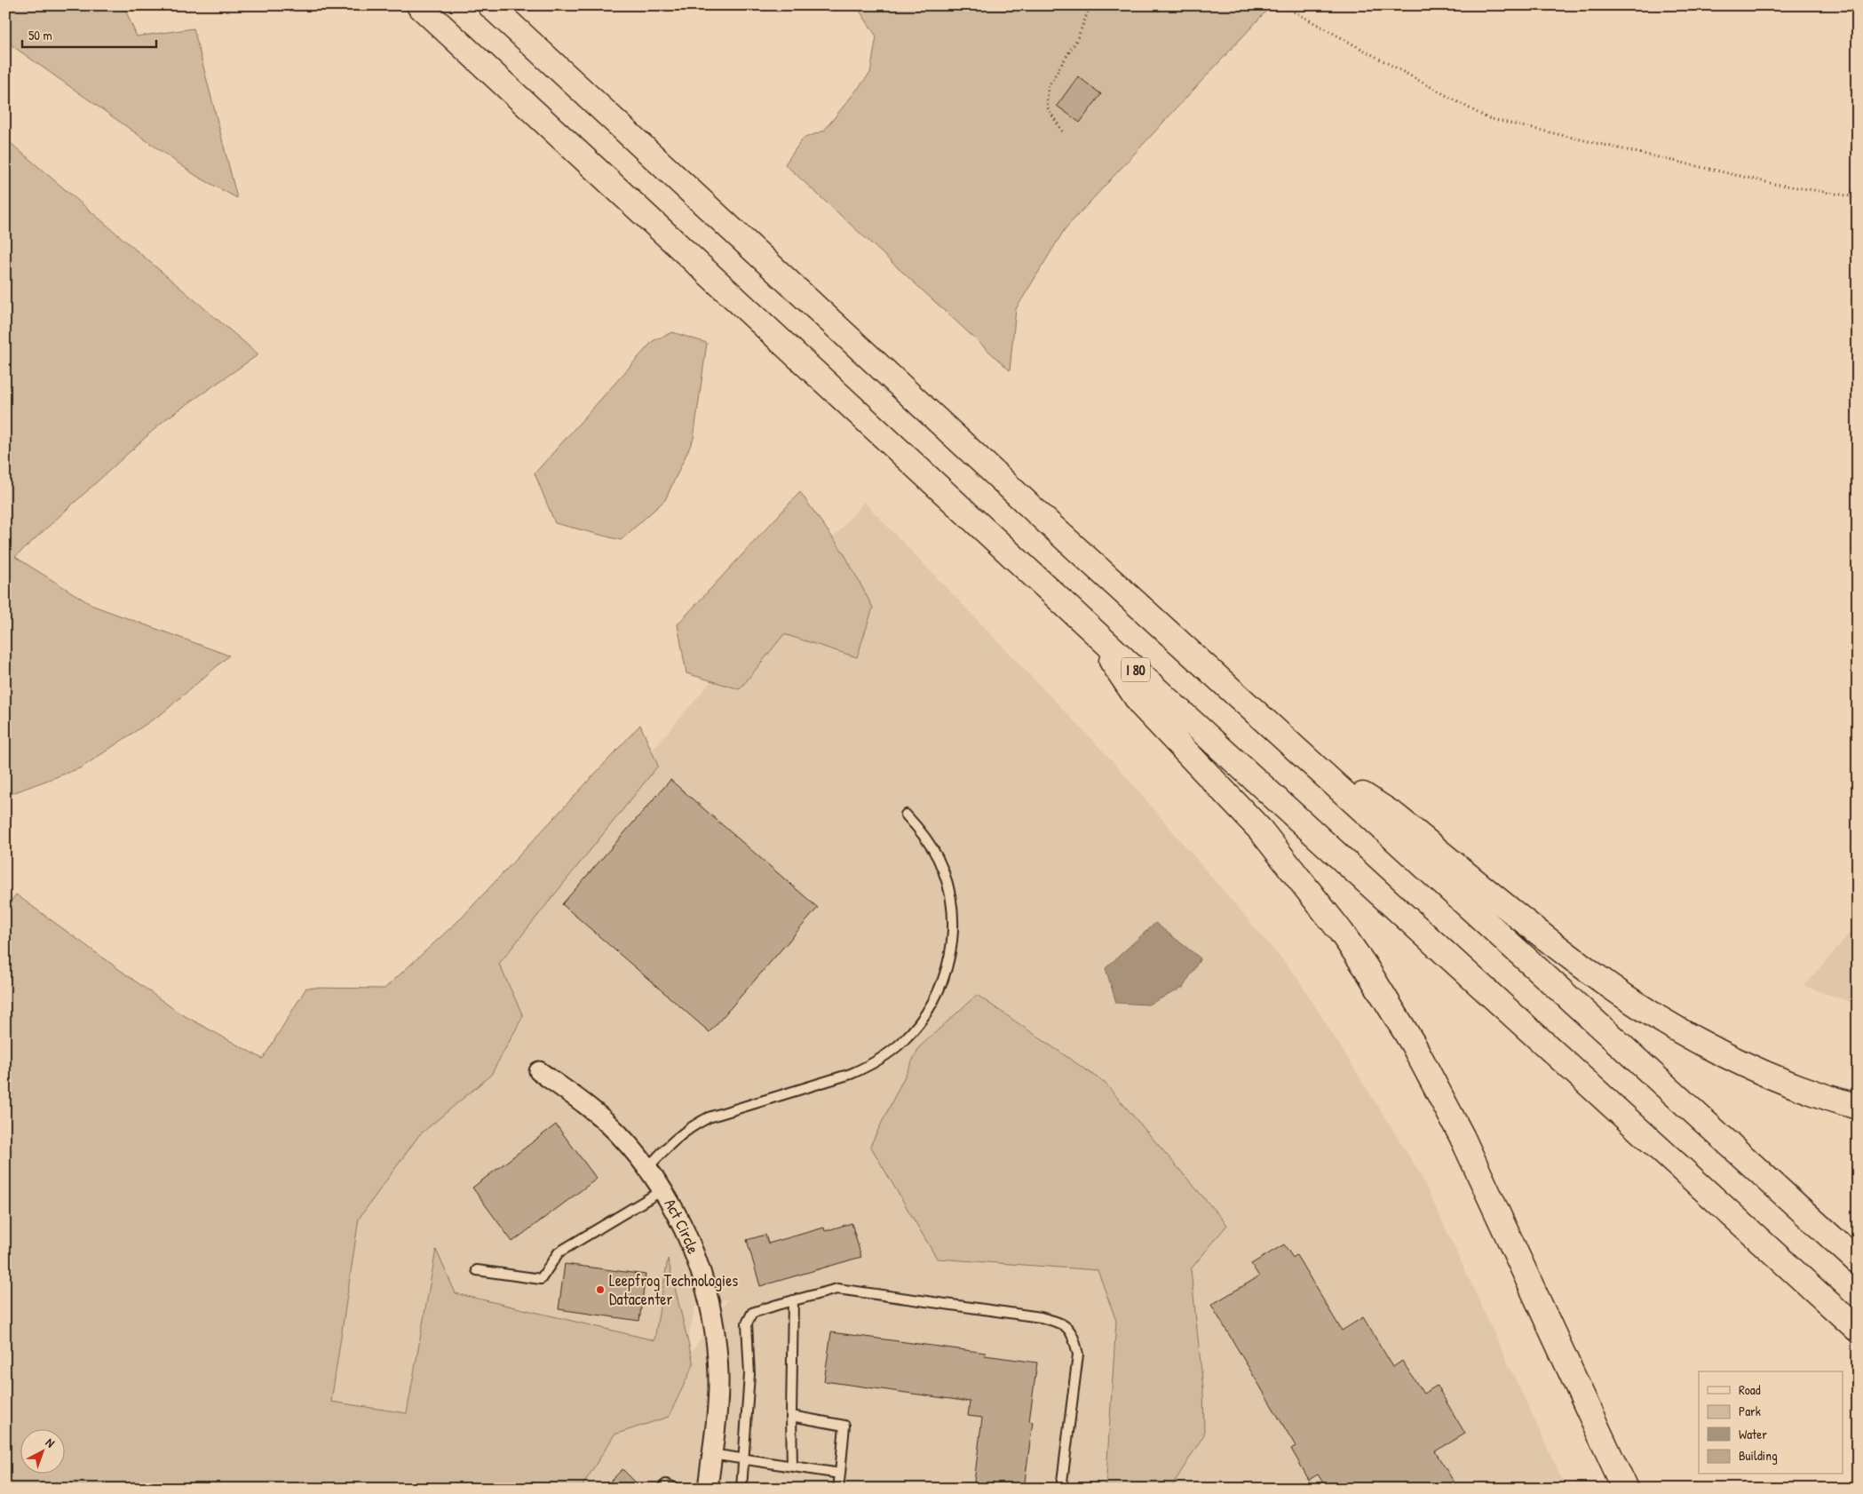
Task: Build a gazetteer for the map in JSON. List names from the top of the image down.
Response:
{
  "streets": {
    "highway": ["I 80"],
    "street": ["Act Circle"]
  },
  "places": ["Leepfrog Technologies Datacenter"],
  "legend": [
    "Road",
    "Park",
    "Water",
    "Building"
  ],
  "scale_bar": "50 m",
  "north": "top right"
}
